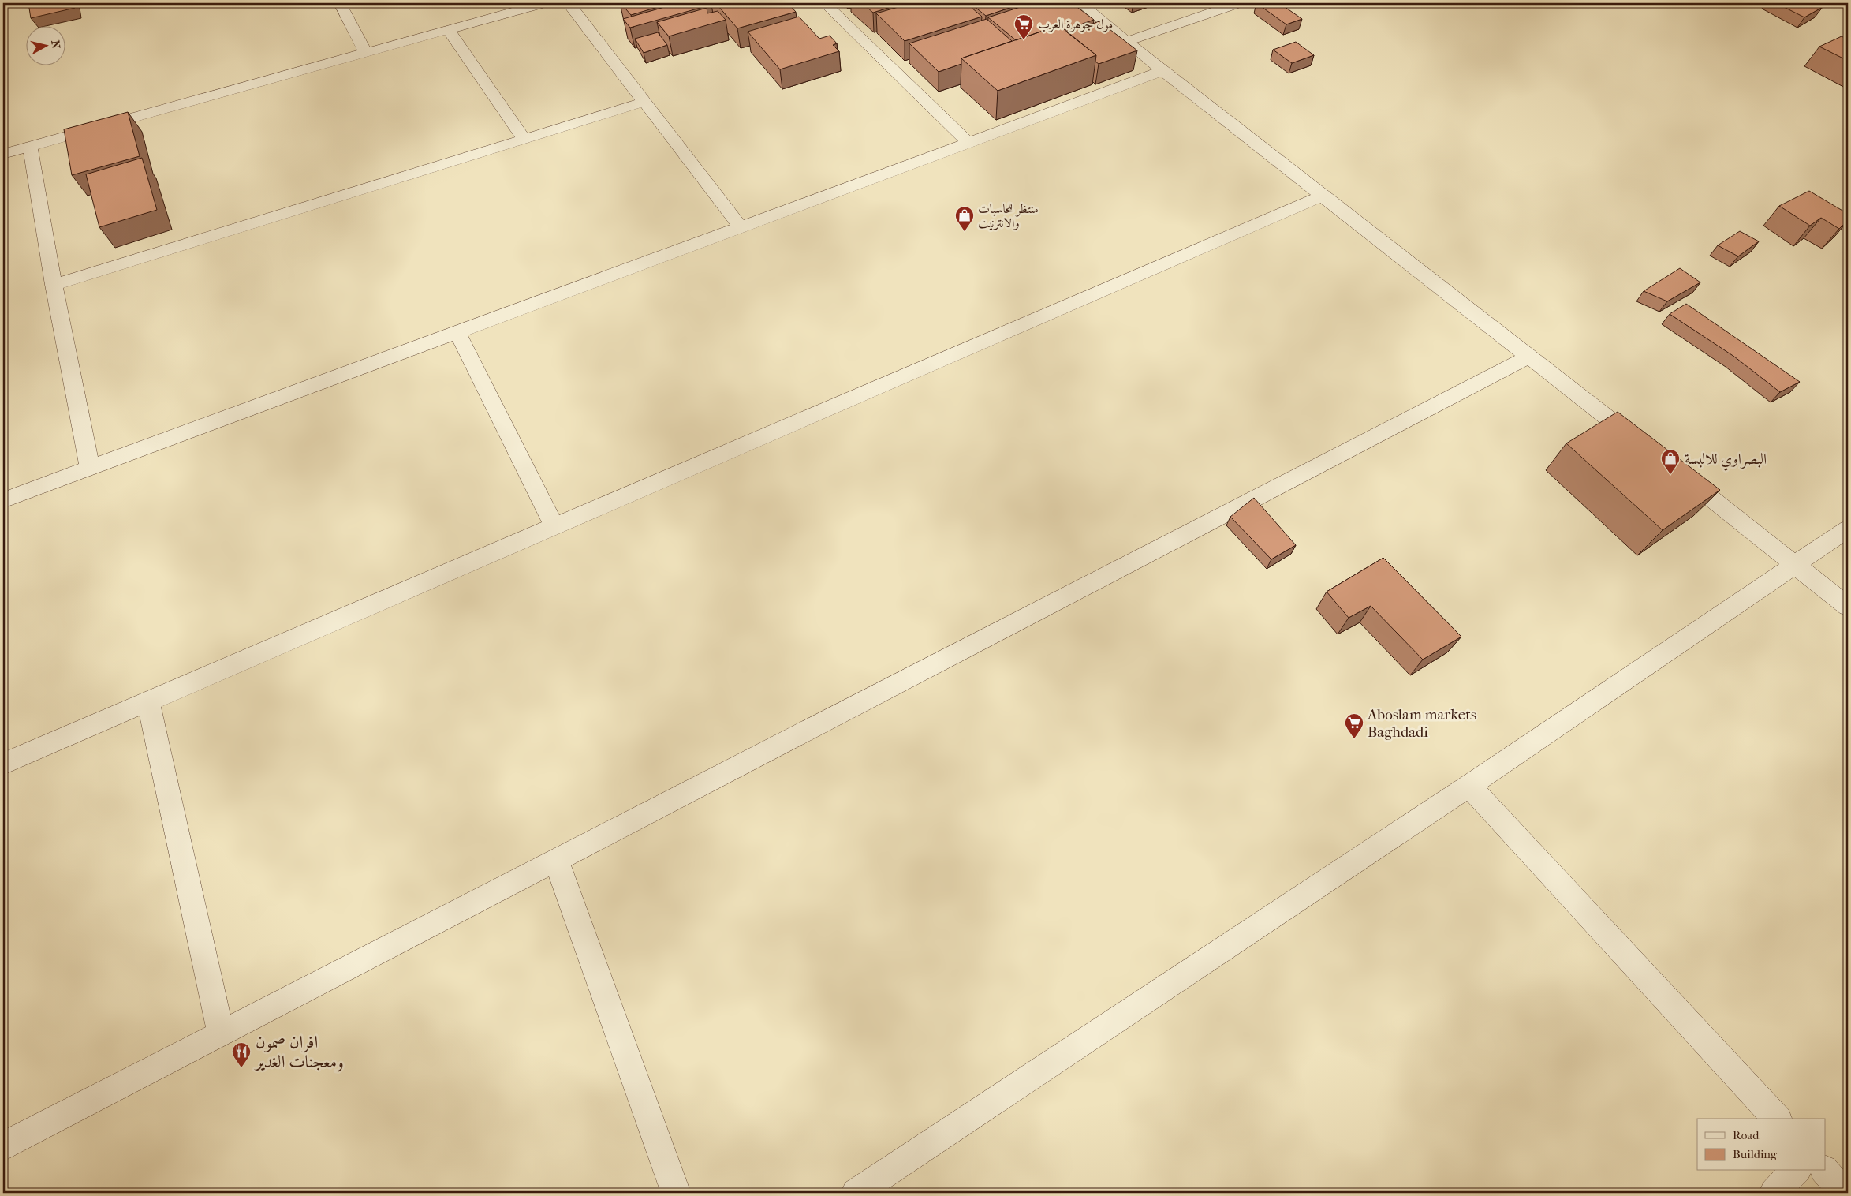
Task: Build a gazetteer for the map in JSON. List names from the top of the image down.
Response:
{
  "places": {
    "supermarket": ["مول جوهرة العرب", "Aboslam markets Baghdadi"],
    "shop": ["منتظر للحاسبات والانترنيت", "البصراوي للالبسة"],
    "restaurant": ["افران صمون ومعجنات الغدير"]
  },
  "legend": ["Road", "Building"],
  "north": "right"
}
